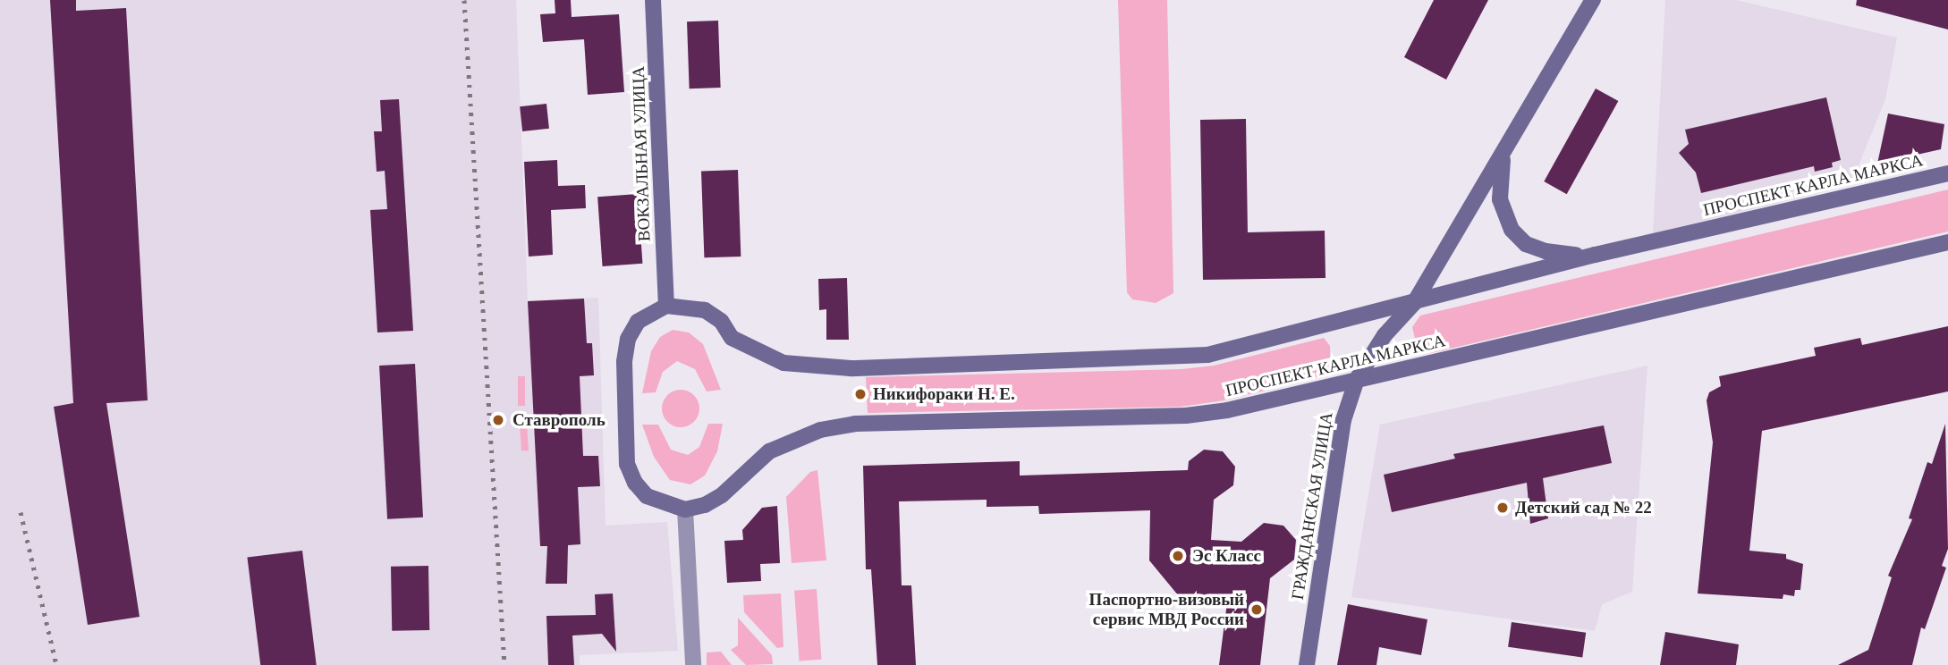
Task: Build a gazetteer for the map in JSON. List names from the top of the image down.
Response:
{
  "streets": {
    "main road": ["ВОКЗАЛЬНАЯ УЛИЦА", "ПРОСПЕКТ КАРЛА МАРКСА", "ГРАЖДАНСКАЯ УЛИЦА"]
  },
  "crossings": [
    ["ВОКЗАЛЬНАЯ УЛИЦА", "ПРОСПЕКТ КАРЛА МАРКСА"],
    ["ПРОСПЕКТ КАРЛА МАРКСА", "ГРАЖДАНСКАЯ УЛИЦА"]
  ],
  "places": [
    "Никифораки Н. Е.",
    "Ставрополь",
    "Детский сад № 22",
    "Эс Класс",
    "Паспортно-визовый сервис МВД России"
  ]
}
